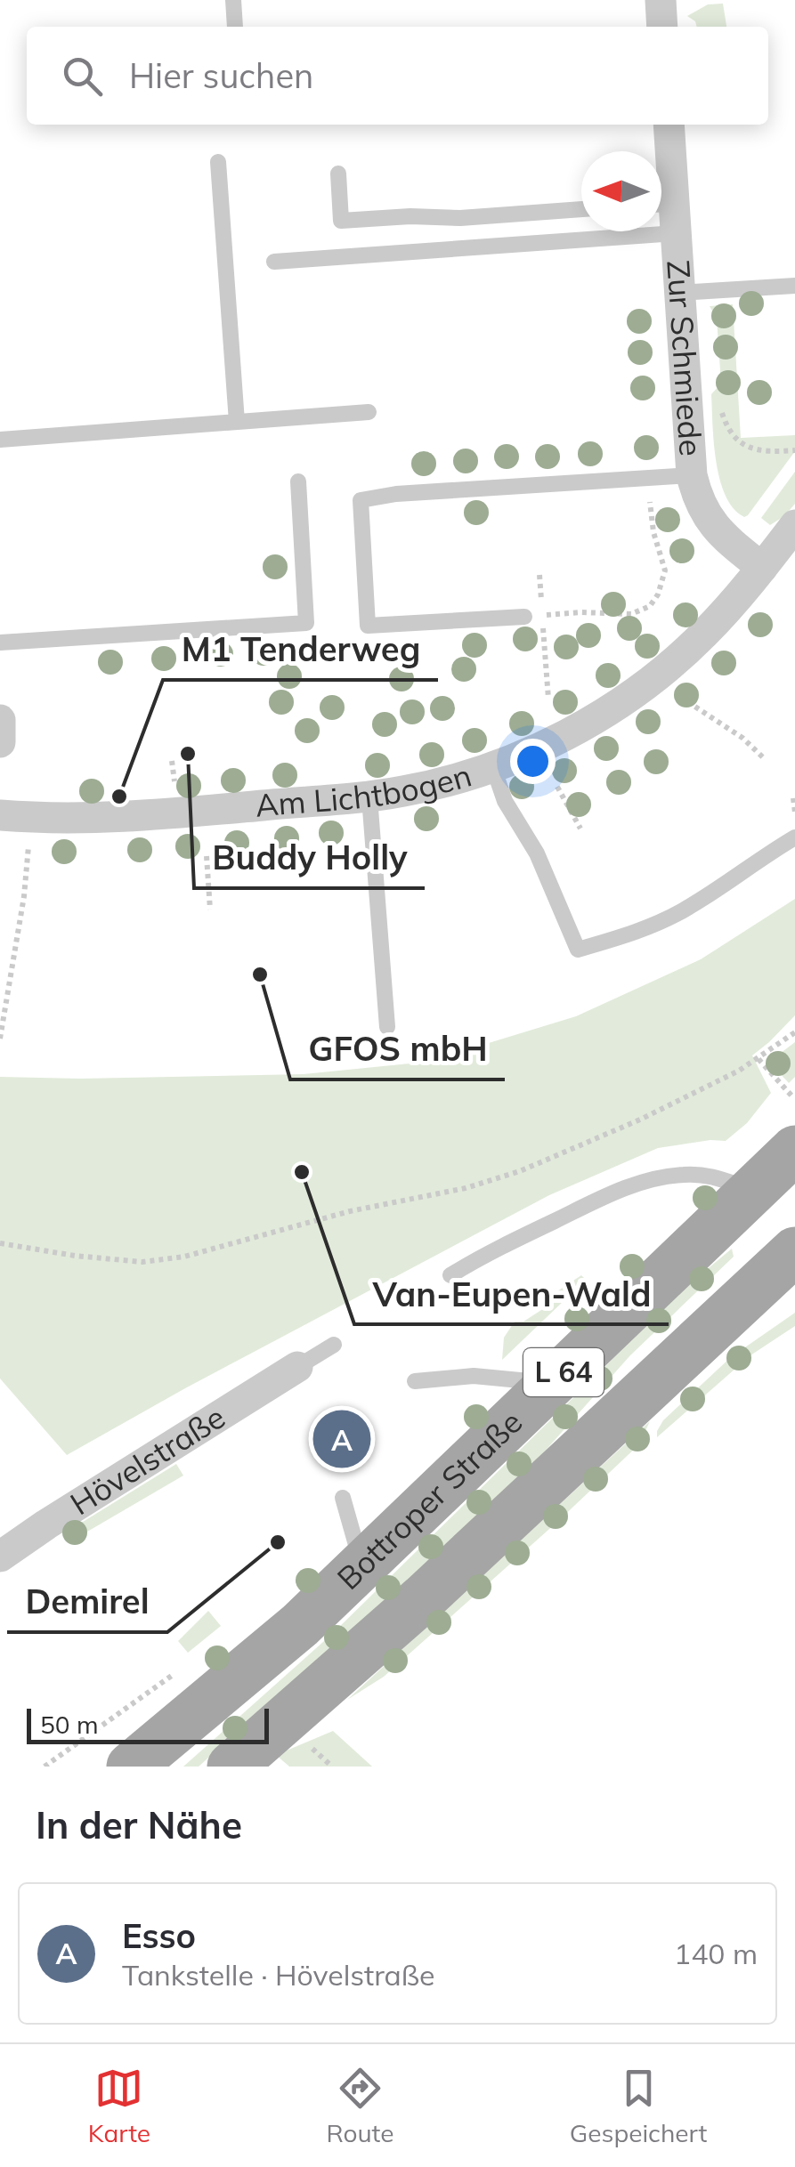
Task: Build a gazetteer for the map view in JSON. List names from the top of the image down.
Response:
{
  "streets": {
    "main road": ["L 64", "Bottroper Straße"],
    "street": ["Zur Schmiede", "Am Lichtbogen", "Hövelstraße"]
  },
  "crossings": [
    ["Zur Schmiede", "Am Lichtbogen"]
  ],
  "places": [
    "Buddy Holly",
    "M1 Tenderweg",
    "GFOS mbH",
    "Van-Eupen-Wald",
    "Demirel"
  ],
  "scale_bar": "50 m",
  "north": "left",
  "page": {
    "search": "Hier suchen",
    "pins": "A",
    "scale": "50 m",
    "heading": "In der Nähe",
    "list": [
      {
        "mark": "A",
        "name": "Esso",
        "note": "Tankstelle · Hövelstraße",
        "value": "140 m"
      }
    ],
    "nav": ["Karte", "Route", "Gespeichert"]
  }
}
